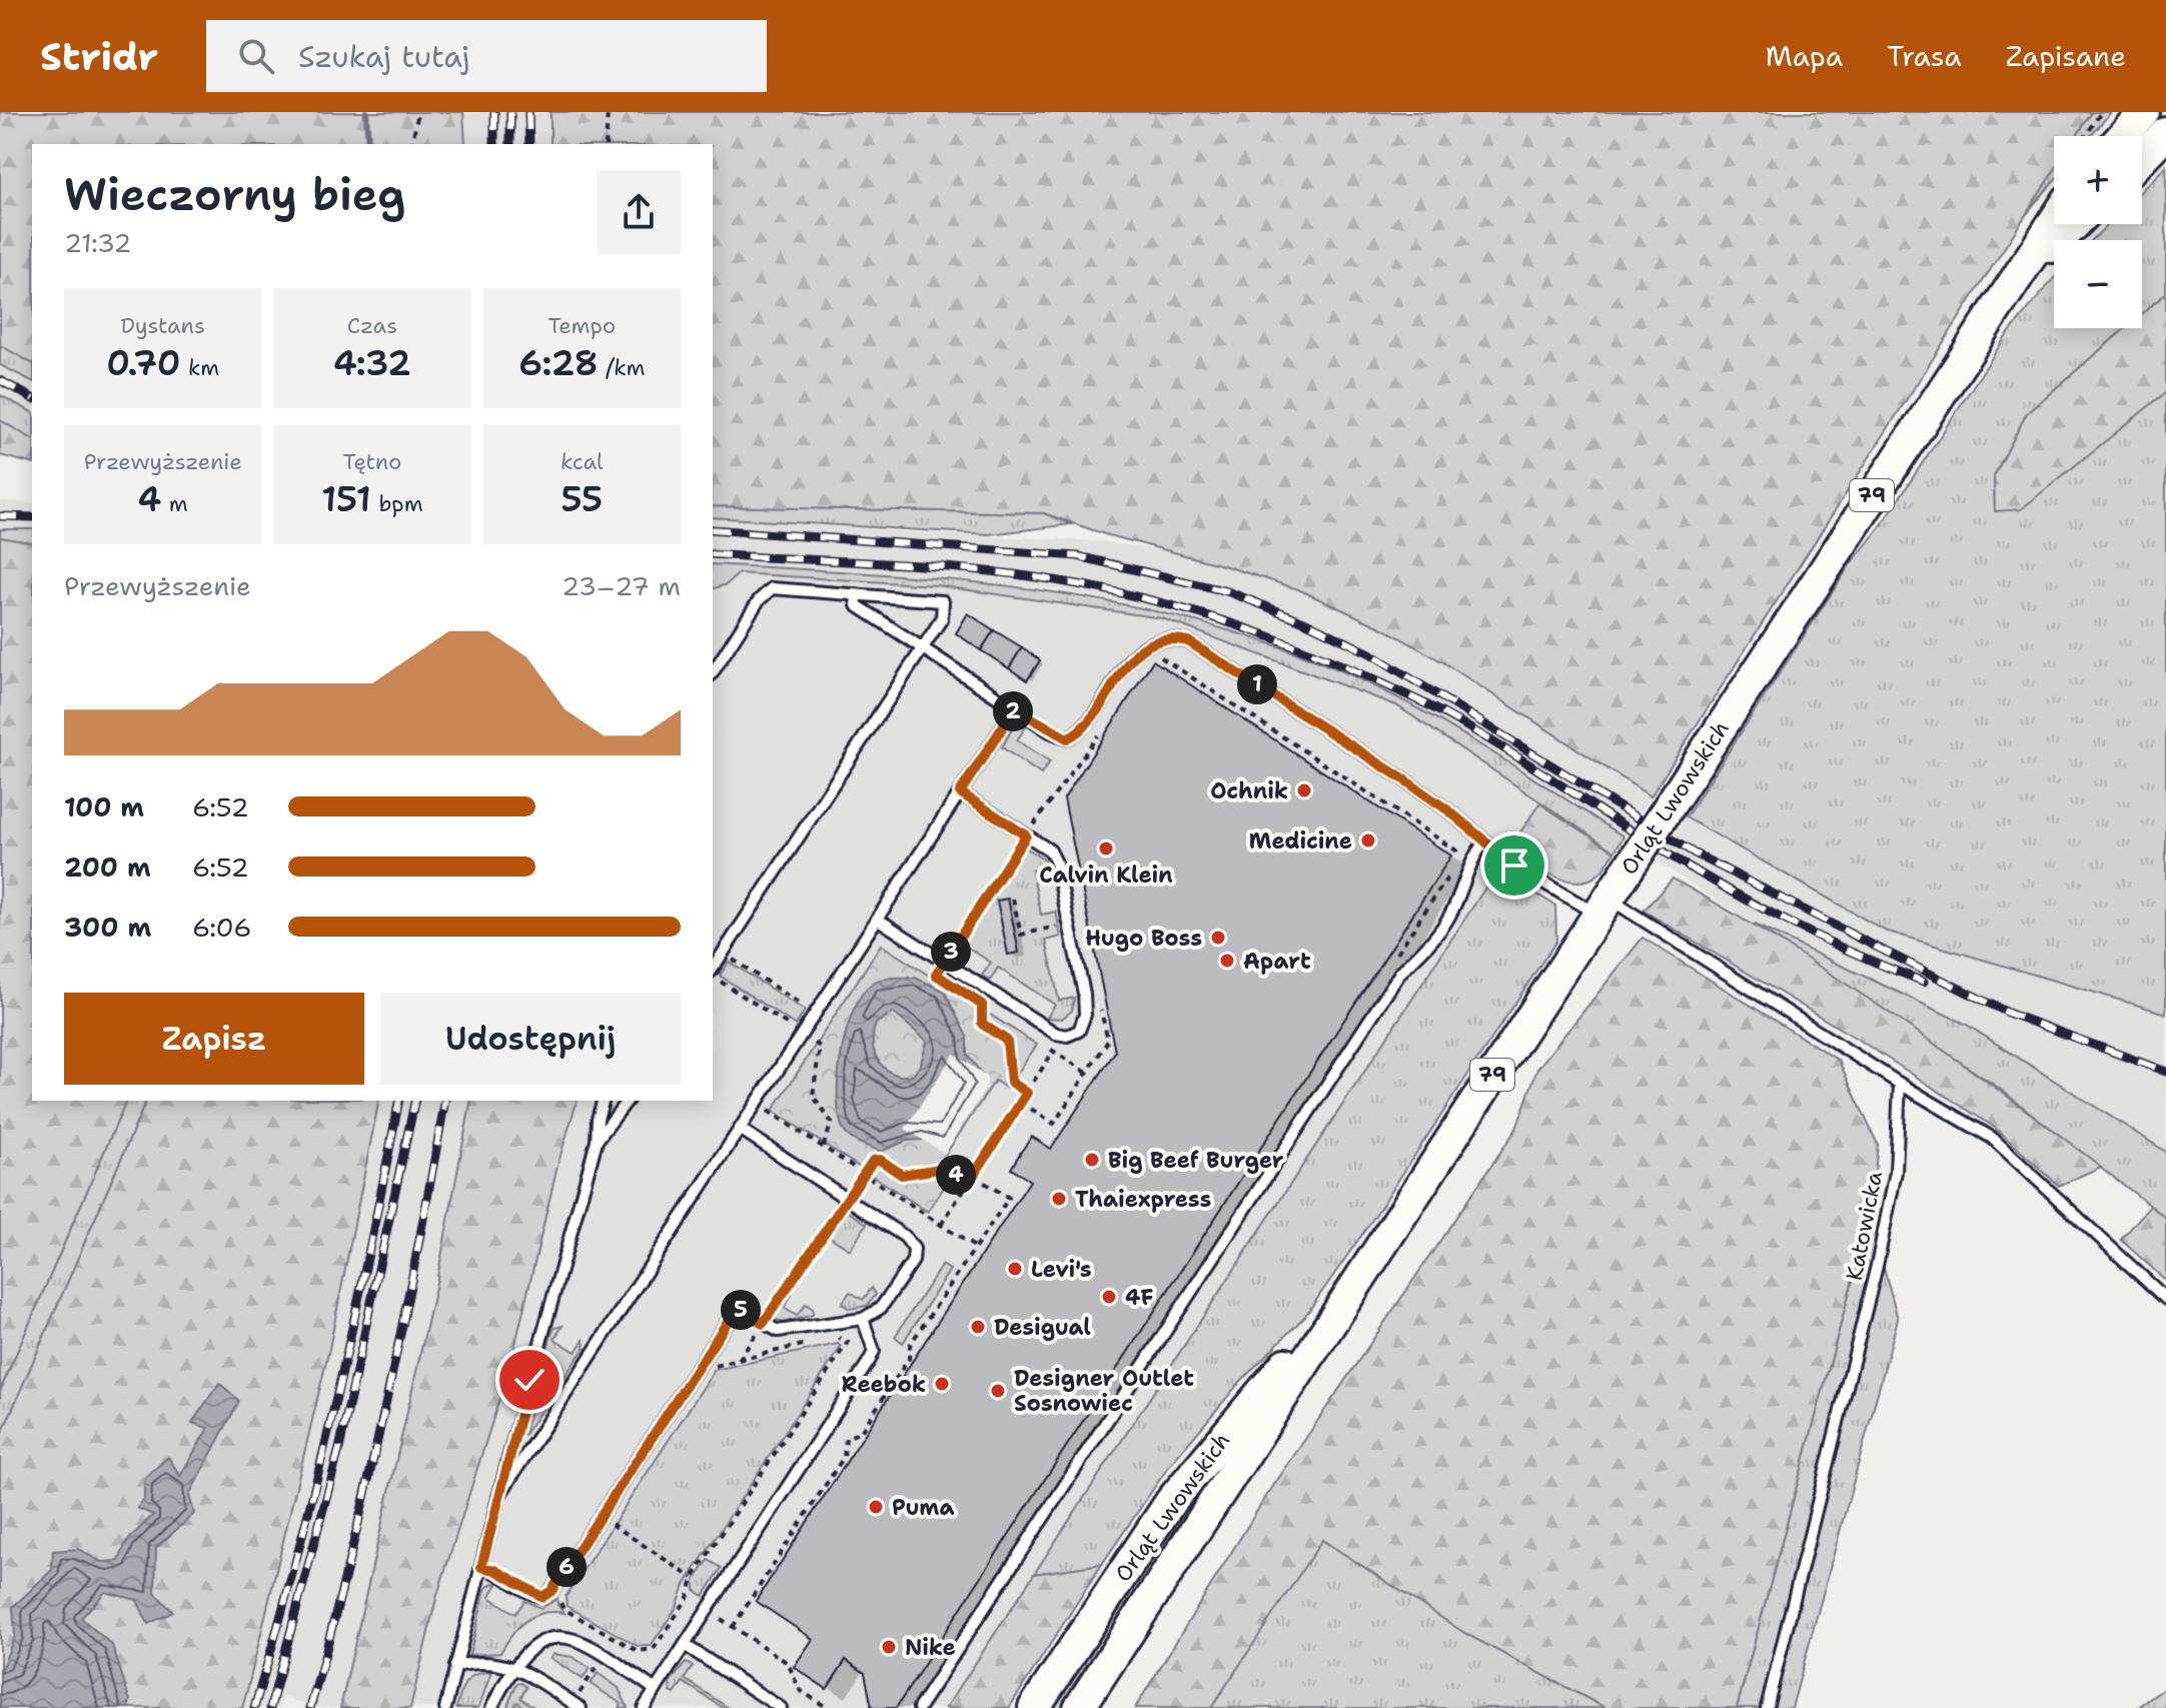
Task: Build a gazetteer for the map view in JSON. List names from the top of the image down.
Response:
{
  "streets": {
    "main road": ["79", "Orląt Lwowskich"],
    "lane": ["Katowicka"]
  },
  "crossings": [
    ["79", "Orląt Lwowskich"]
  ],
  "places": [
    "Ochnik",
    "Medicine",
    "Calvin Klein",
    "Hugo Boss",
    "Apart",
    "Big Beef Burger",
    "Thaiexpress",
    "Levi's",
    "4F",
    "Desigual",
    "Reebok",
    "Designer Outlet Sosnowiec",
    "Puma",
    "Nike"
  ],
  "page": {
    "header": "Stridr",
    "search": "Szukaj tutaj",
    "nav": ["Mapa", "Trasa", "Zapisane"],
    "map_buttons": ["+", "−"],
    "heading": ["Wieczorny bieg", "21:32"],
    "stats": [
      ["Dystans", "0.70 km"],
      ["Czas", "4:32"],
      ["Tempo", "6:28 /km"],
      ["Przewyższenie", "4 m"],
      ["Tętno", "151 bpm"],
      ["kcal", "55"]
    ],
    "chart": ["Przewyższenie", "23–27 m"],
    "pins": [
      "1",
      "2",
      "3",
      "4",
      "5",
      "6"
    ],
    "list": [
      {
        "name": "100 m",
        "note": "6:52"
      },
      {
        "name": "200 m",
        "note": "6:52"
      },
      {
        "name": "300 m",
        "note": "6:06"
      }
    ],
    "buttons": ["Zapisz", "Udostępnij"]
  }
}
